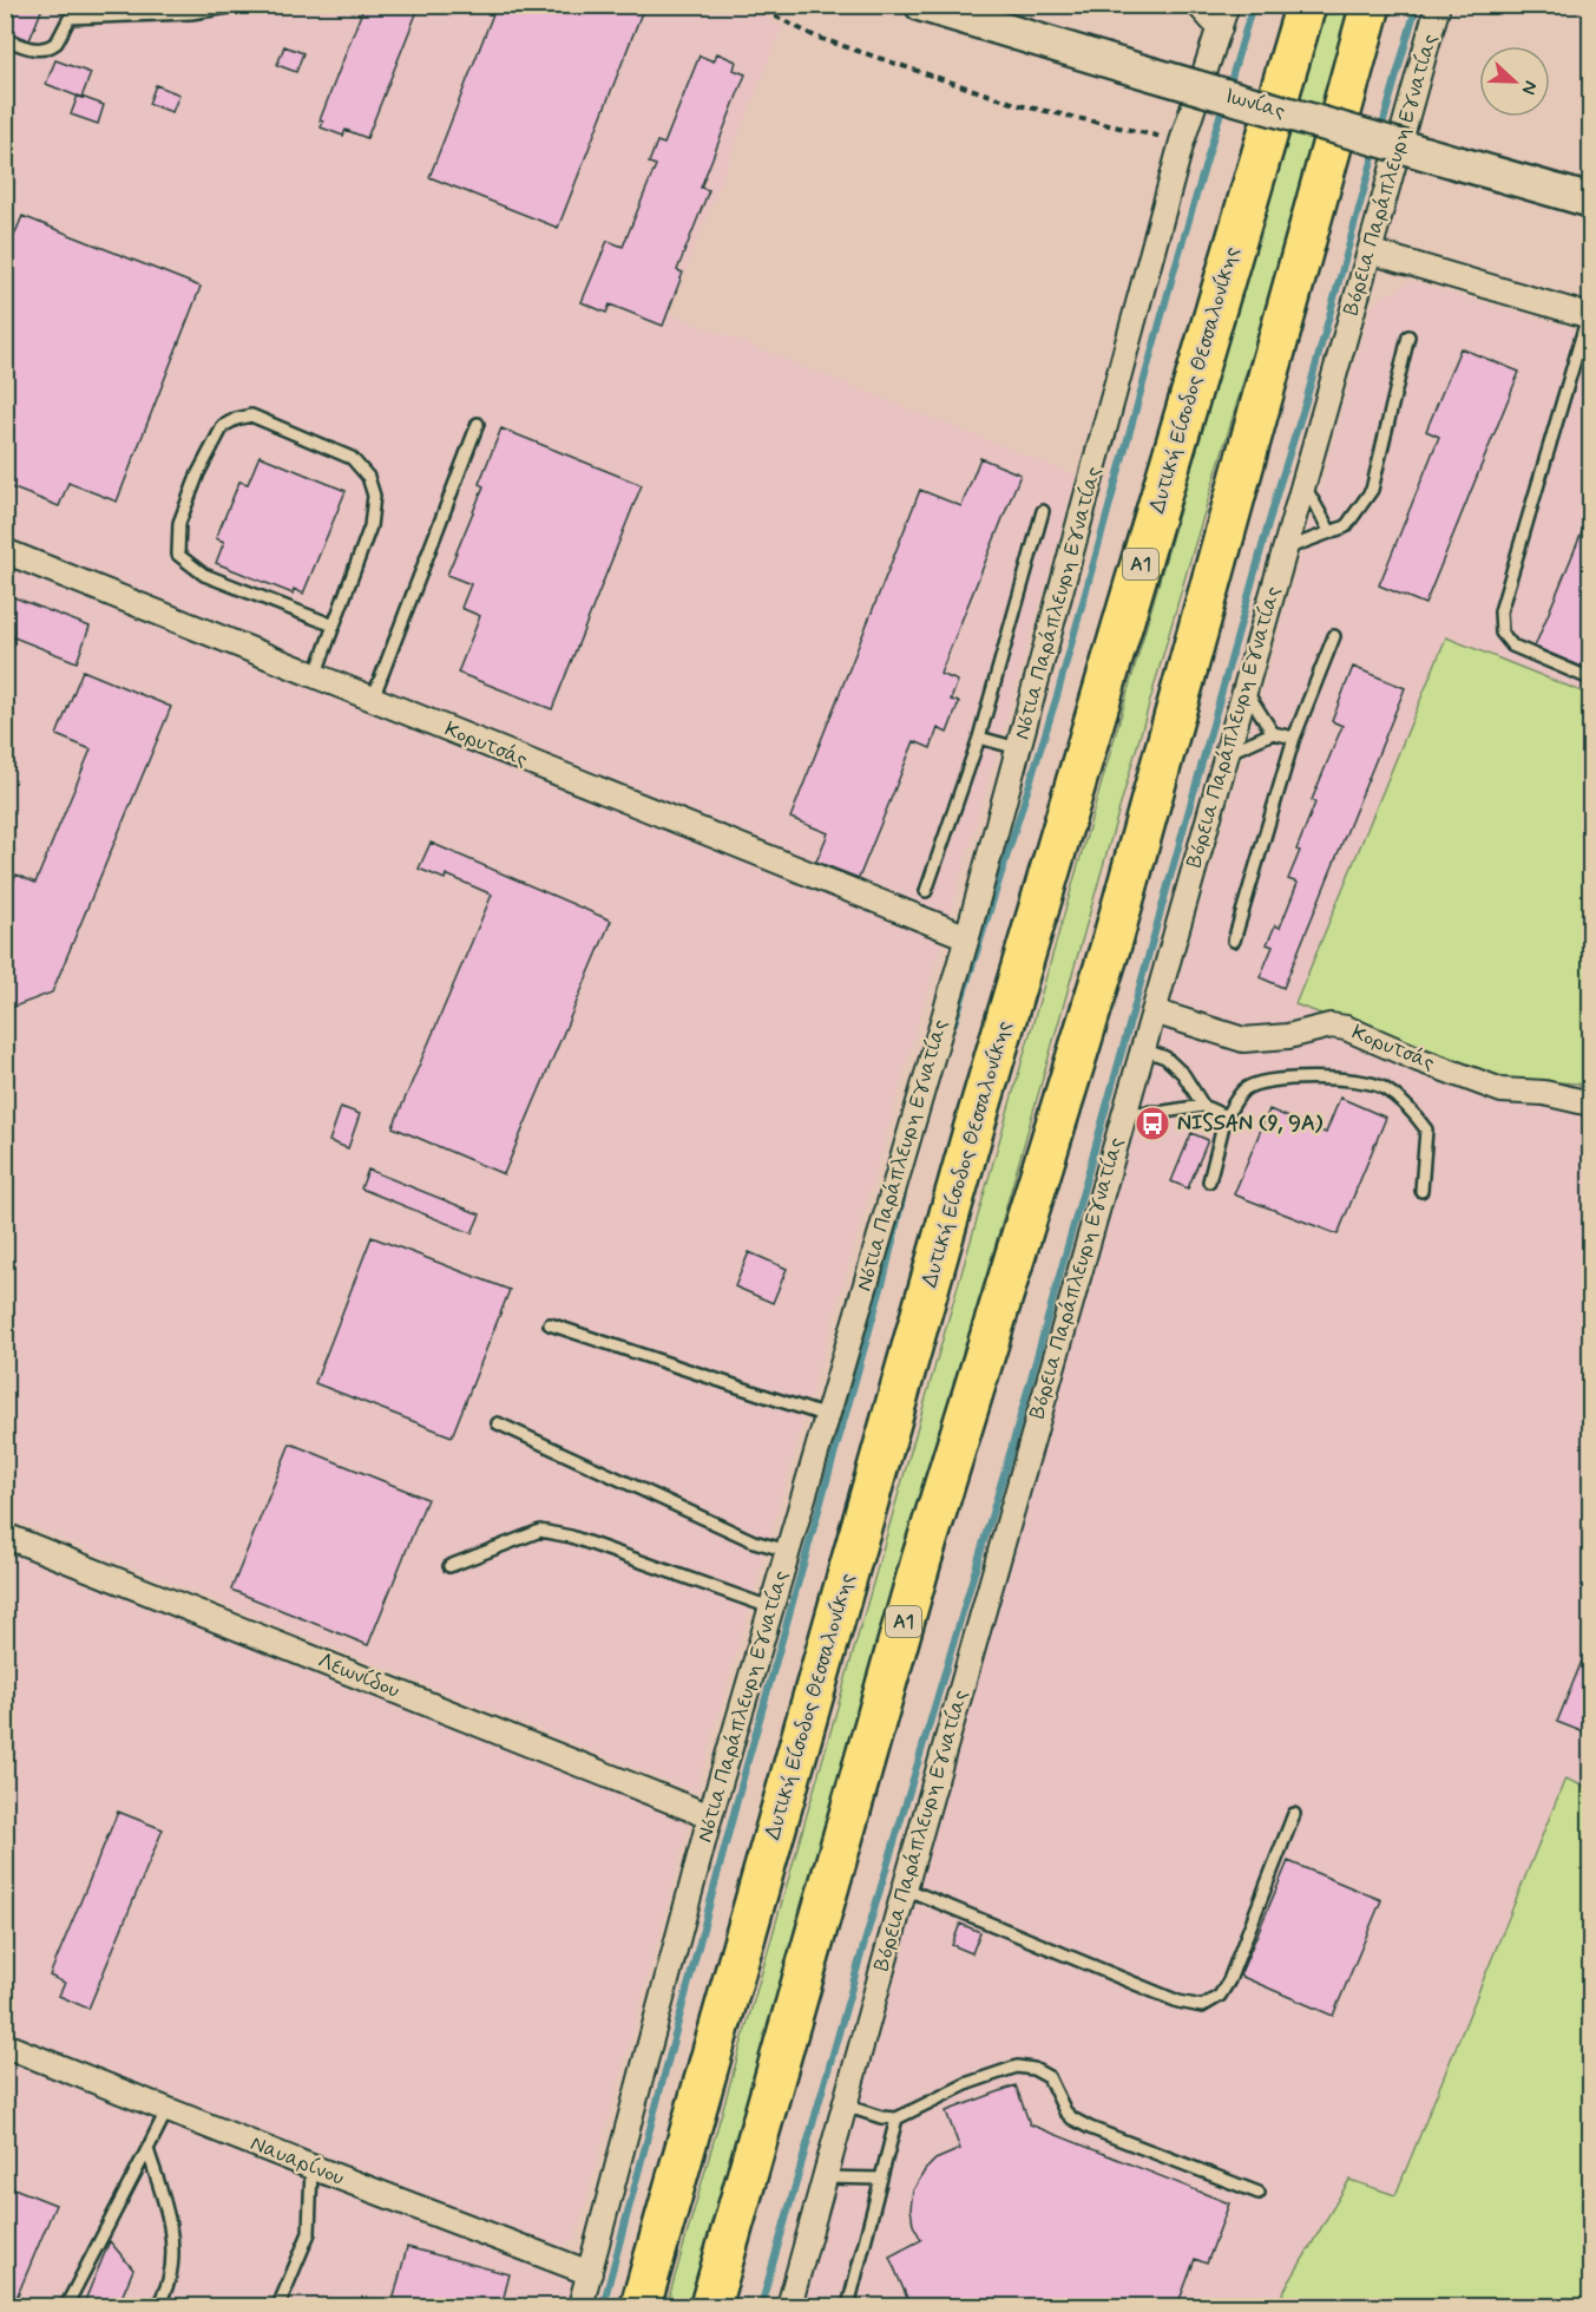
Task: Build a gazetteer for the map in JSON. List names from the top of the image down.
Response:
{
  "streets": {
    "highway": ["Δυτική Είσοδος Θεσσαλονίκης", "Α1"],
    "street": [
      "Ιωνίας",
      "Βόρεια Παράπλευρη Εγνατίας",
      "Νότια Παράπλευρη Εγνατίας",
      "Κορυτσάς",
      "Λεωνίδου",
      "Ναυαρίνου"
    ]
  },
  "crossings": [
    ["Βόρεια Παράπλευρη Εγνατίας", "Κορυτσάς"],
    ["Νότια Παράπλευρη Εγνατίας", "Κορυτσάς"],
    ["Νότια Παράπλευρη Εγνατίας", "Λεωνίδου"],
    ["Νότια Παράπλευρη Εγνατίας", "Ναυαρίνου"]
  ],
  "places": {
    "bus stop": ["NISSAN (9, 9Α)"]
  },
  "north": "right"
}
